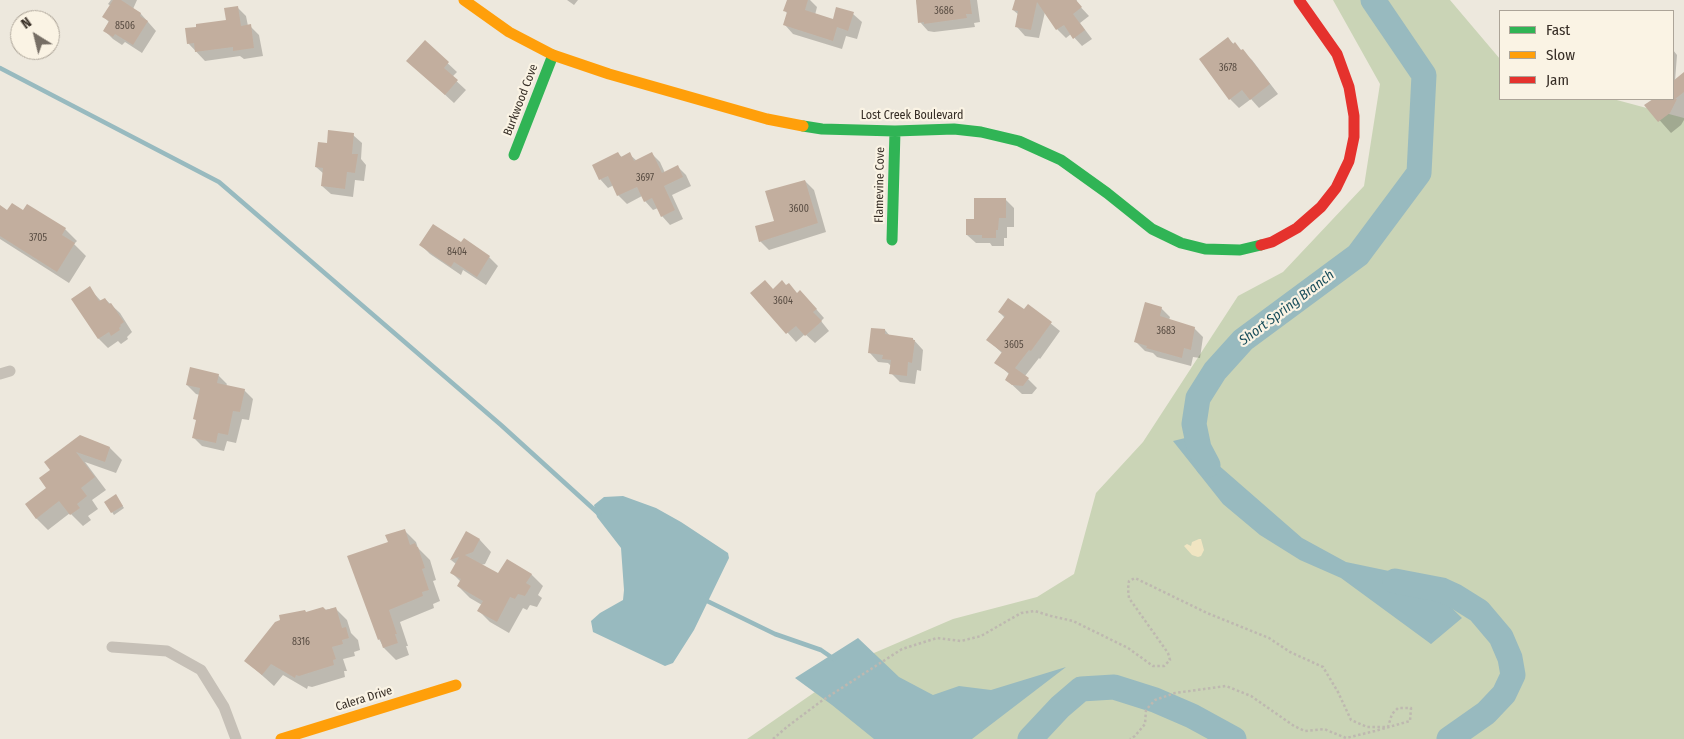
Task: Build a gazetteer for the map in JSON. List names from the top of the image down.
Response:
{
  "streets": {
    "street": [
      "Burkwood Cove",
      "Lost Creek Boulevard",
      "Flamevine Cove",
      "Calera Drive"
    ]
  },
  "crossings": [
    ["Burkwood Cove", "Lost Creek Boulevard"],
    ["Lost Creek Boulevard", "Flamevine Cove"]
  ],
  "water": ["Short Spring Branch"],
  "house_numbers": [
    "3686",
    "8506",
    "3678",
    "3697",
    "3600",
    "3705",
    "8404",
    "3604",
    "3683",
    "3605",
    "8316"
  ],
  "legend": ["Fast", "Slow", "Jam"],
  "north": "top left"
}
